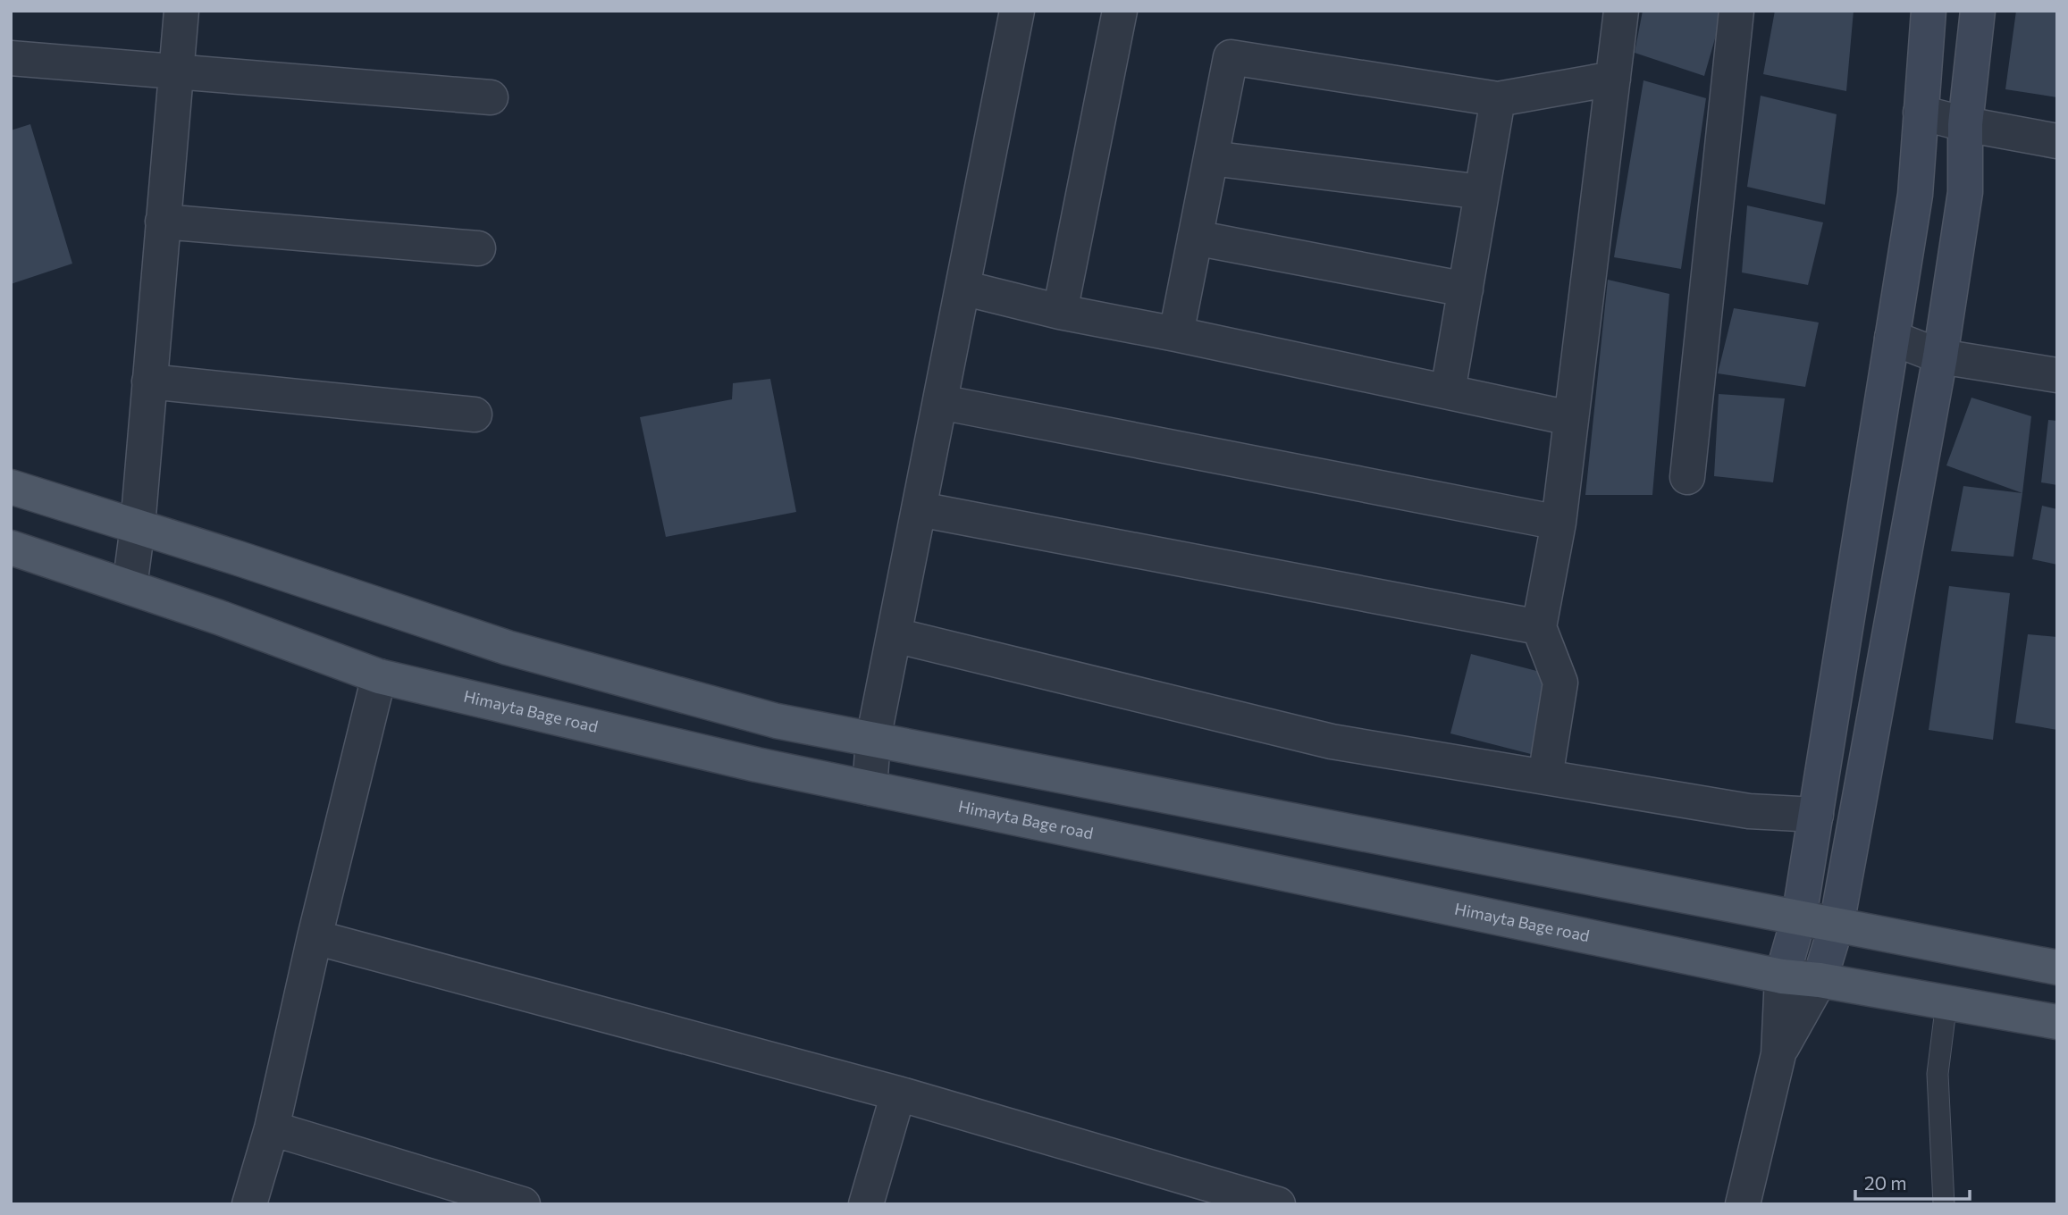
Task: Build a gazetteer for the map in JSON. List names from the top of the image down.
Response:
{
  "streets": {
    "main road": ["Himayta Bage road"]
  },
  "scale_bar": "20 m"
}
